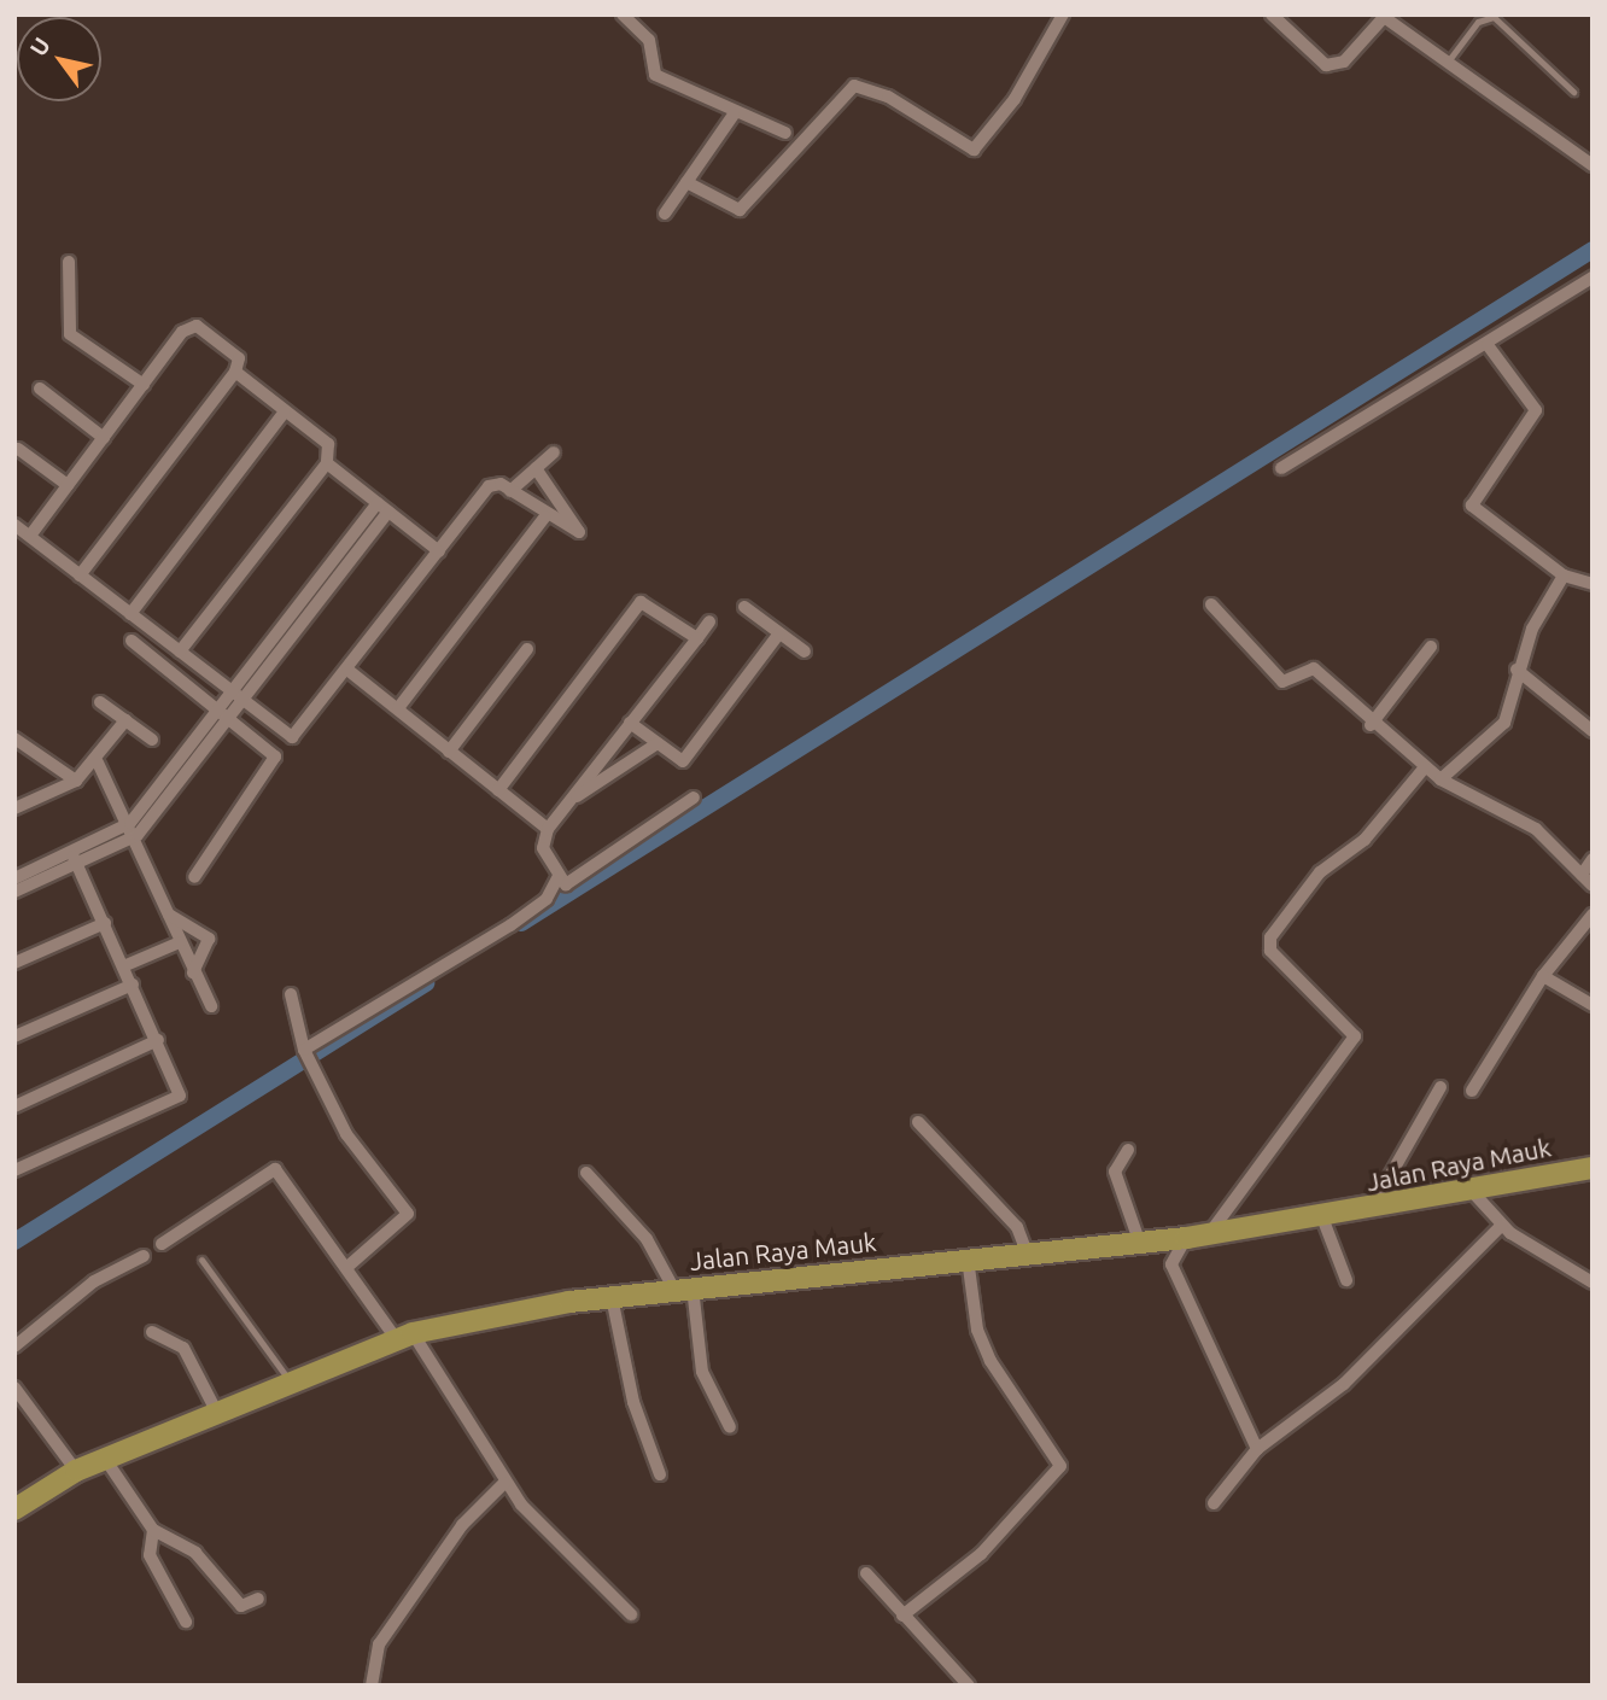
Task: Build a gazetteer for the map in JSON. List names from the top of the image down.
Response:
{
  "streets": {
    "main road": ["Jalan Raya Mauk"]
  },
  "north": "top left"
}
